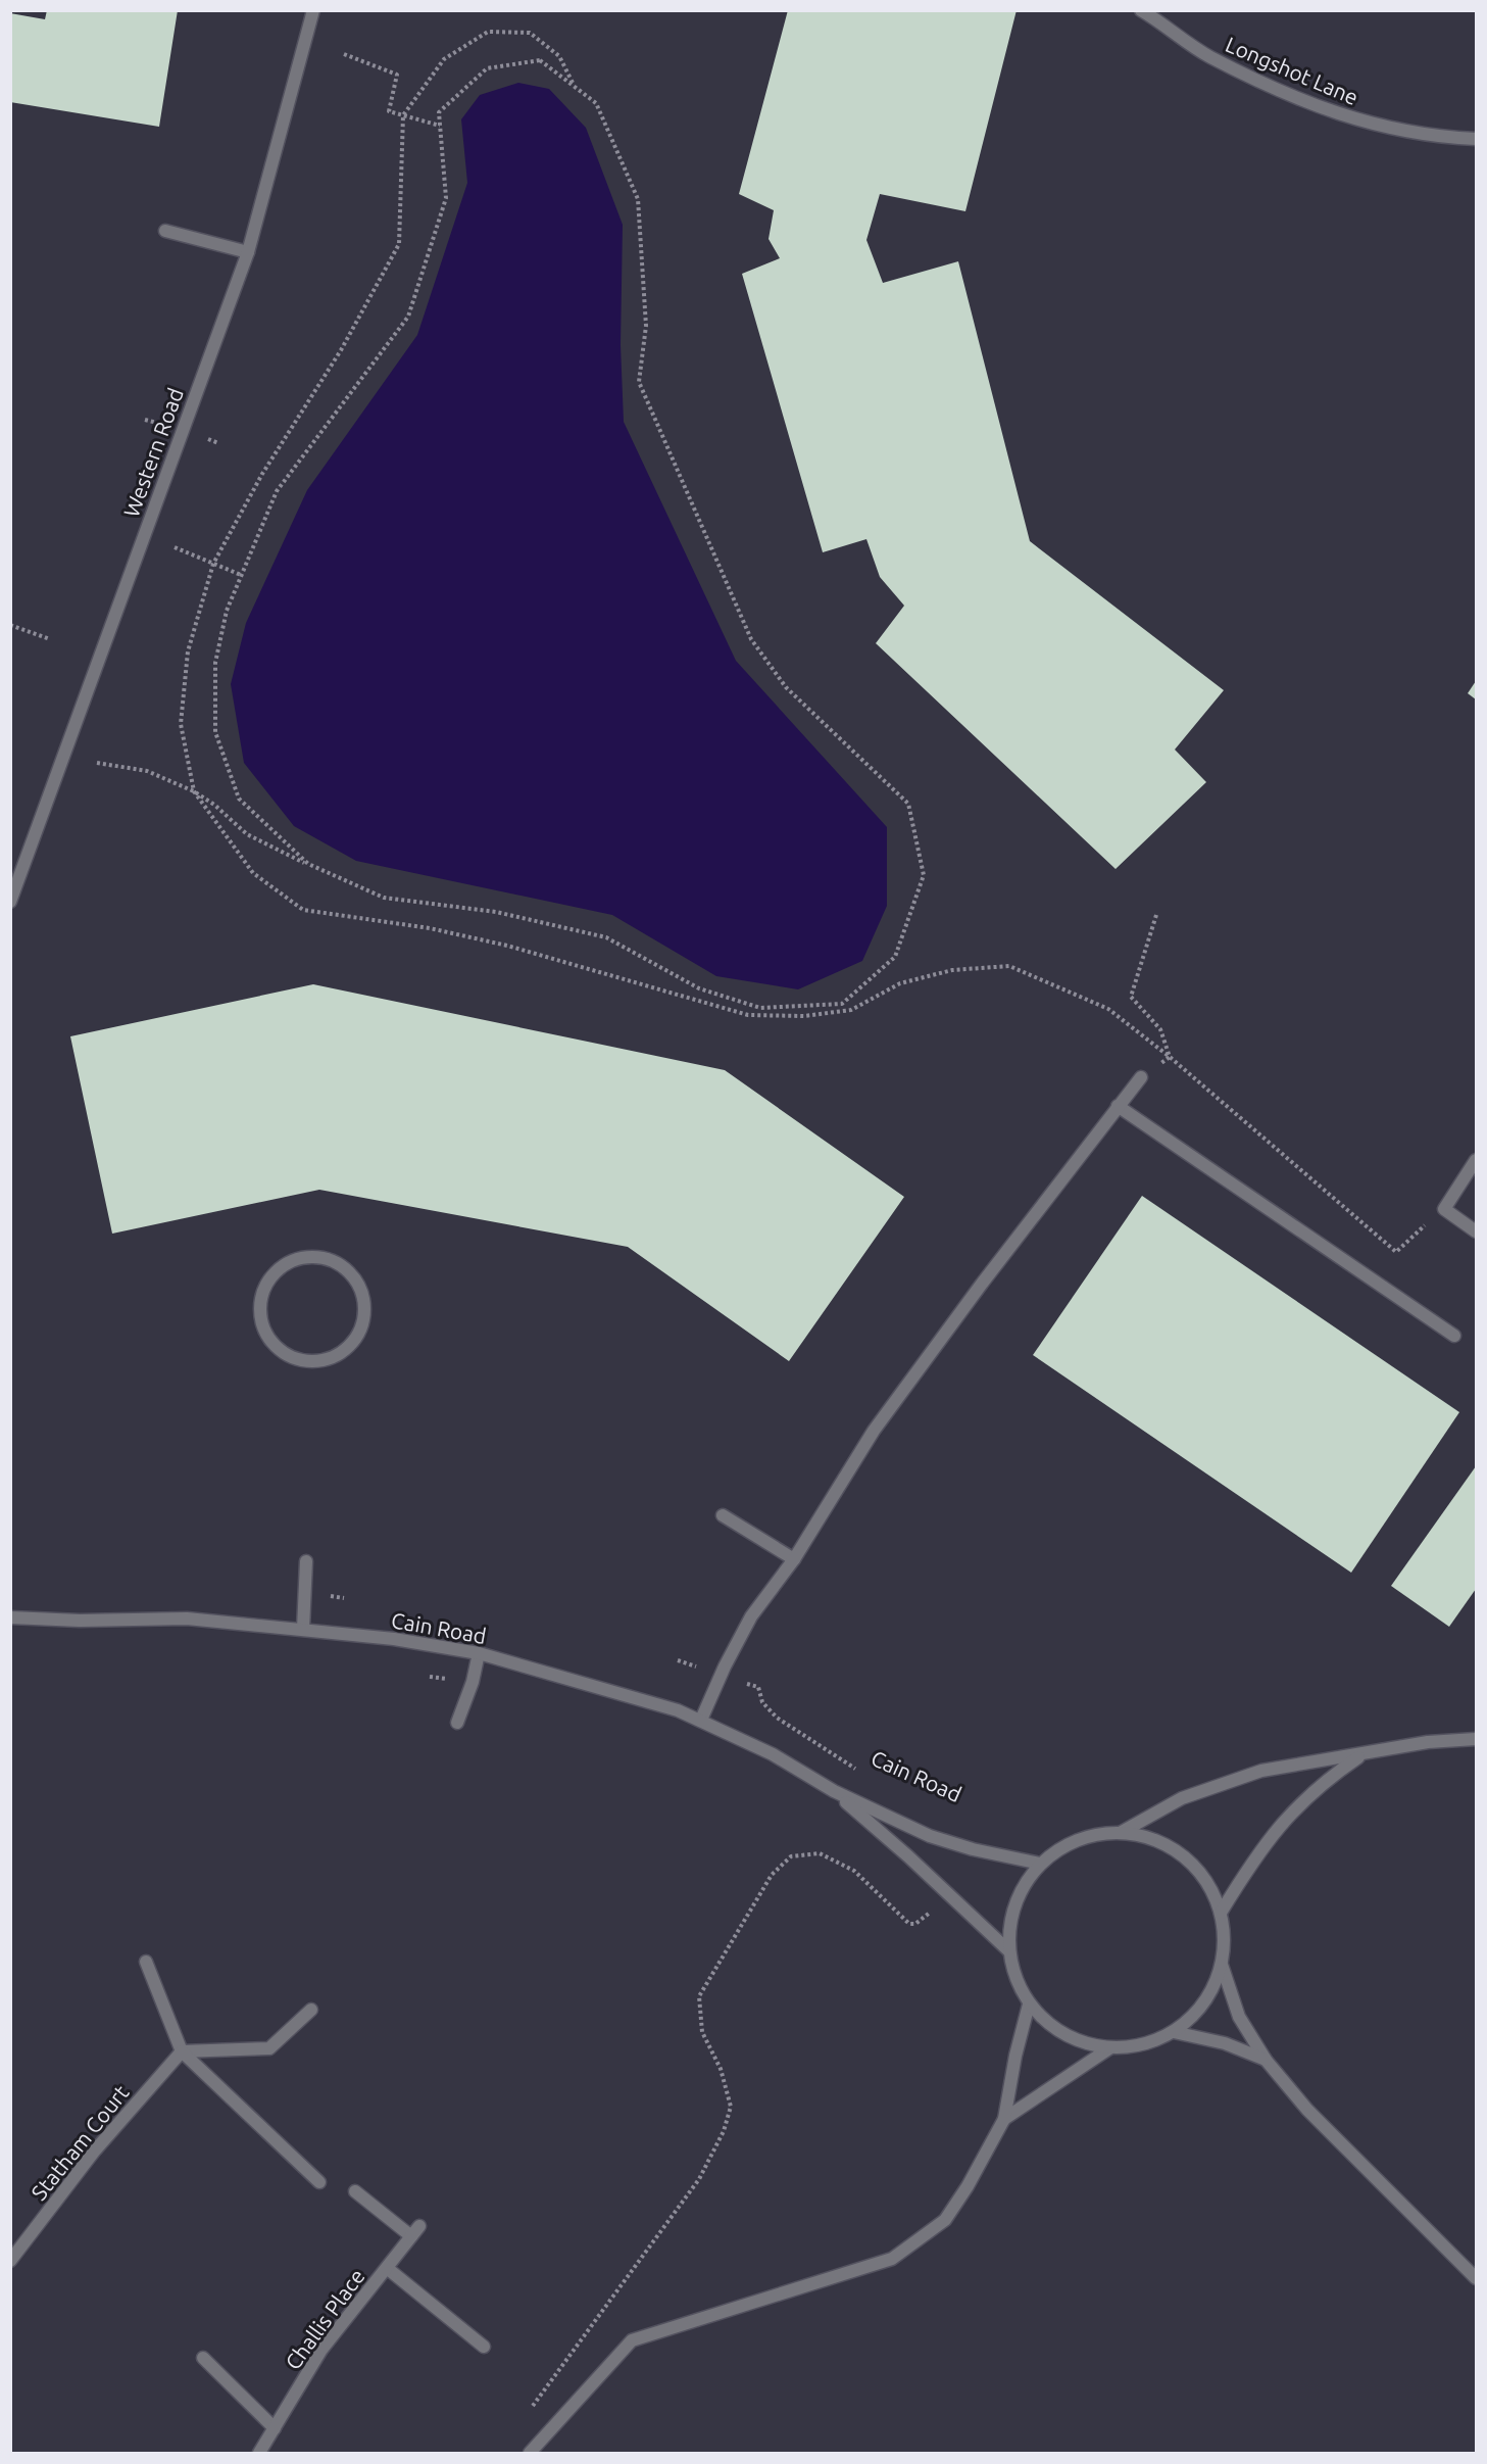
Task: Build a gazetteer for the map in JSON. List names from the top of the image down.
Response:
{
  "streets": {
    "street": [
      "Longshot Lane",
      "Western Road",
      "Cain Road",
      "Statham Court",
      "Challis Place"
    ]
  }
}
